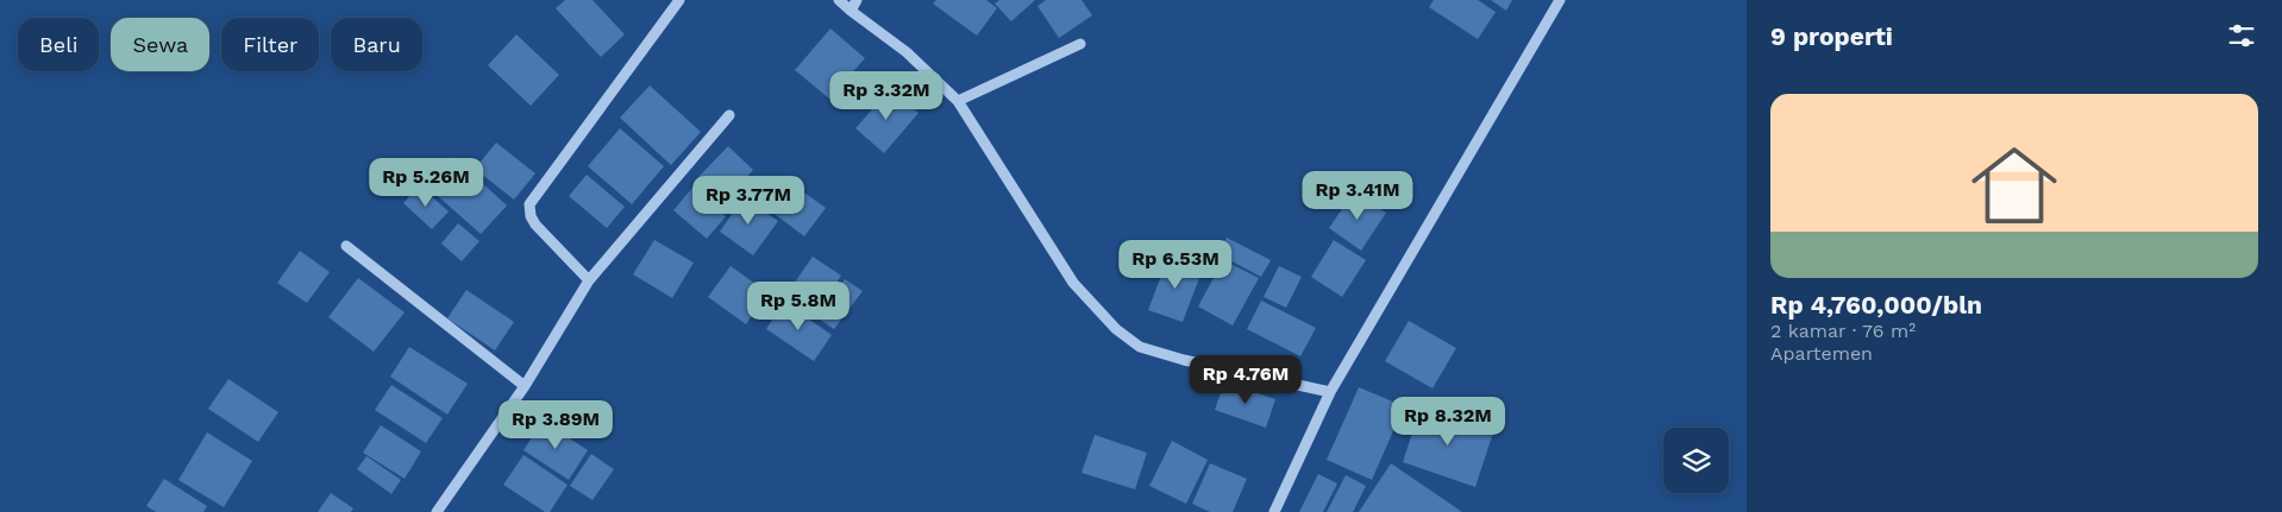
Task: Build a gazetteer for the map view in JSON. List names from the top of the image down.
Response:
{
  "page": {
    "heading": "9 properti",
    "chip": [
      "Beli",
      "Sewa",
      "Filter",
      "Baru"
    ],
    "price": [
      "Rp 3.32M",
      "Rp 5.26M",
      "Rp 3.41M",
      "Rp 3.77M",
      "Rp 6.53M",
      "Rp 5.8M",
      "Rp 4.76M",
      "Rp 8.32M",
      "Rp 3.89M"
    ],
    "list": [
      {
        "name": "Rp 4,760,000/bln",
        "note": "2 kamar · 76 m² · Apartemen"
      }
    ]
  }
}
